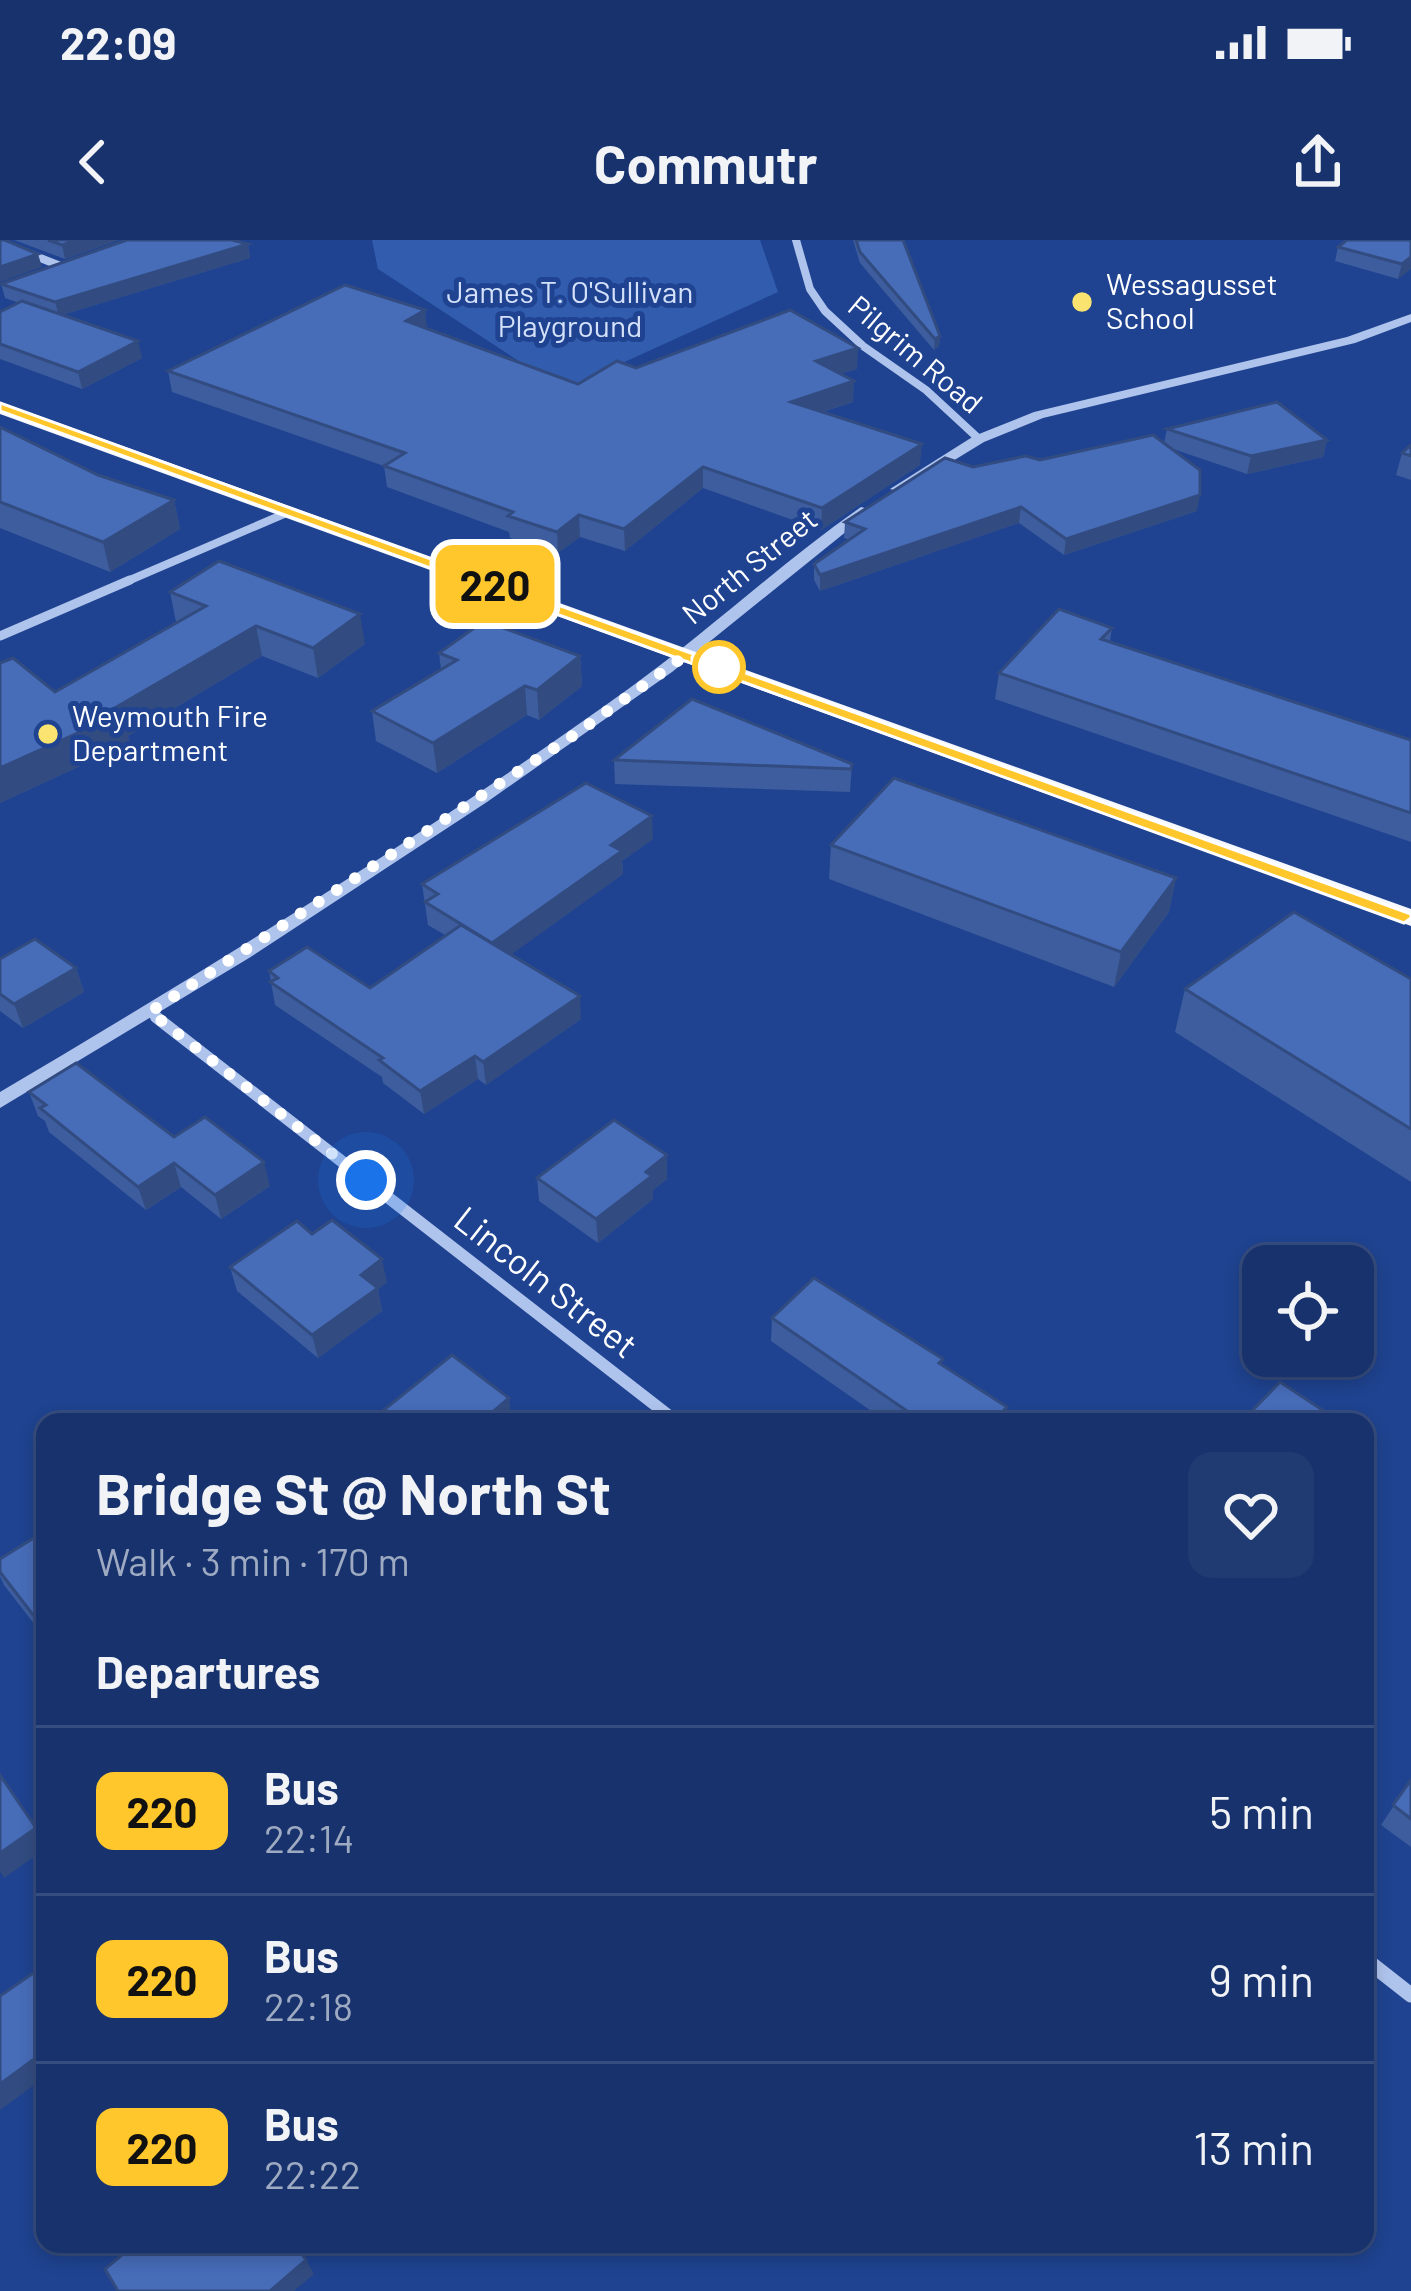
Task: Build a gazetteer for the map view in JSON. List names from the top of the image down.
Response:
{
  "streets": {
    "street": ["Pilgrim Road", "North Street", "Lincoln Street"]
  },
  "crossings": [
    ["Pilgrim Road", "North Street"],
    ["North Street", "Lincoln Street"]
  ],
  "parks": ["James T. O'Sullivan Playground"],
  "places": ["Wessagusset School", "Weymouth Fire Department"],
  "lines": ["bus line 220"],
  "page": {
    "status": "22:09",
    "header": "Commutr",
    "on_map": "220",
    "heading": [
      ["Bridge St @ North St", "Walk · 3 min · 170 m"],
      "Departures"
    ],
    "list": [
      {
        "mark": "220",
        "name": "Bus",
        "note": "22:14",
        "value": "5 min"
      },
      {
        "mark": "220",
        "name": "Bus",
        "note": "22:18",
        "value": "9 min"
      },
      {
        "mark": "220",
        "name": "Bus",
        "note": "22:22",
        "value": "13 min"
      }
    ]
  }
}
